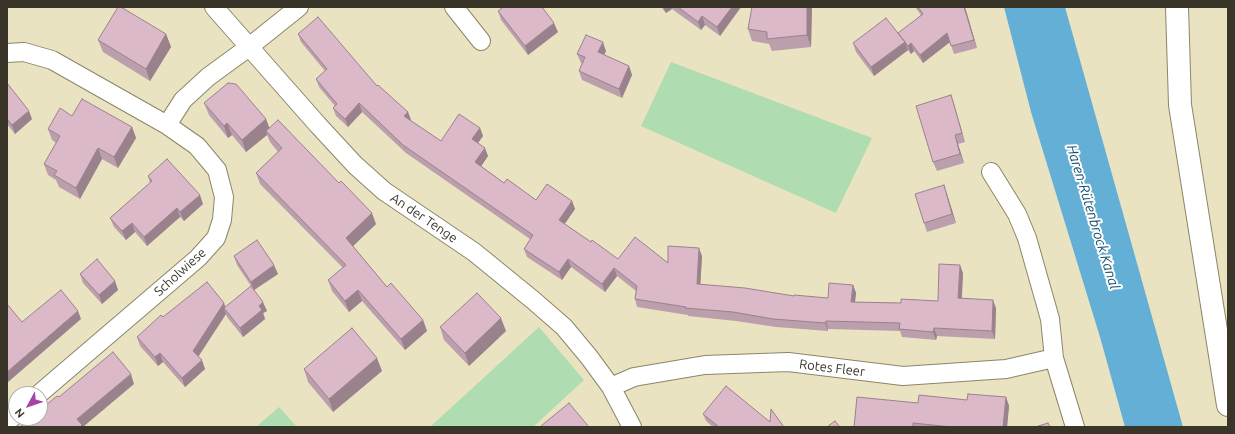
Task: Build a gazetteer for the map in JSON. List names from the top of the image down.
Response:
{
  "streets": {
    "street": ["An der Tenge", "Scholwiese", "Rotes Fleer"]
  },
  "crossings": [
    ["An der Tenge", "Rotes Fleer"]
  ],
  "water": ["Haren-Rütenbrock Kanal"],
  "north": "bottom left"
}
